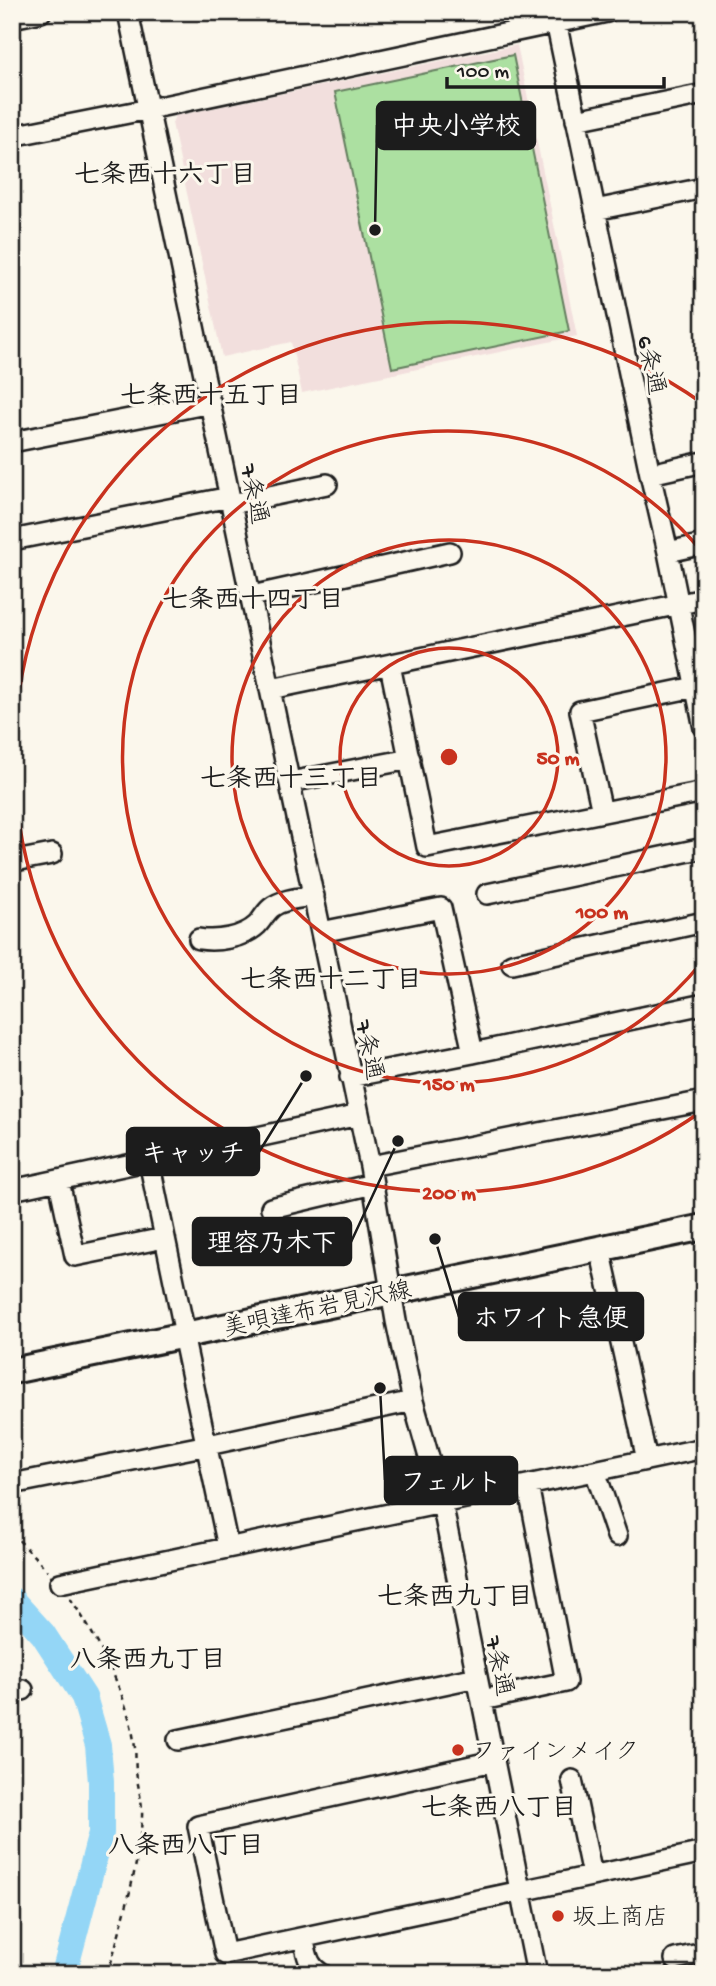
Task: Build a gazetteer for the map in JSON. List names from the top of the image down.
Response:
{
  "streets": {
    "main road": ["美唄達布岩見沢線"],
    "street": ["6条通", "7条通"]
  },
  "crossings": [
    ["7条通", "美唄達布岩見沢線"]
  ],
  "districts": [
    "七条西十六丁目",
    "七条西十五丁目",
    "七条西十四丁目",
    "七条西十三丁目",
    "七条西十二丁目",
    "七条西九丁目",
    "八条西九丁目",
    "七条西八丁目",
    "八条西八丁目"
  ],
  "places": [
    "中央小学校",
    "キャッチ",
    "理容乃木下",
    "ホワイト急便",
    "フェルト",
    "ファインメイク",
    "坂上商店"
  ],
  "scale_bar": "100 m",
  "rings": [
    "50 m",
    "100 m",
    "150 m",
    "200 m"
  ]
}
